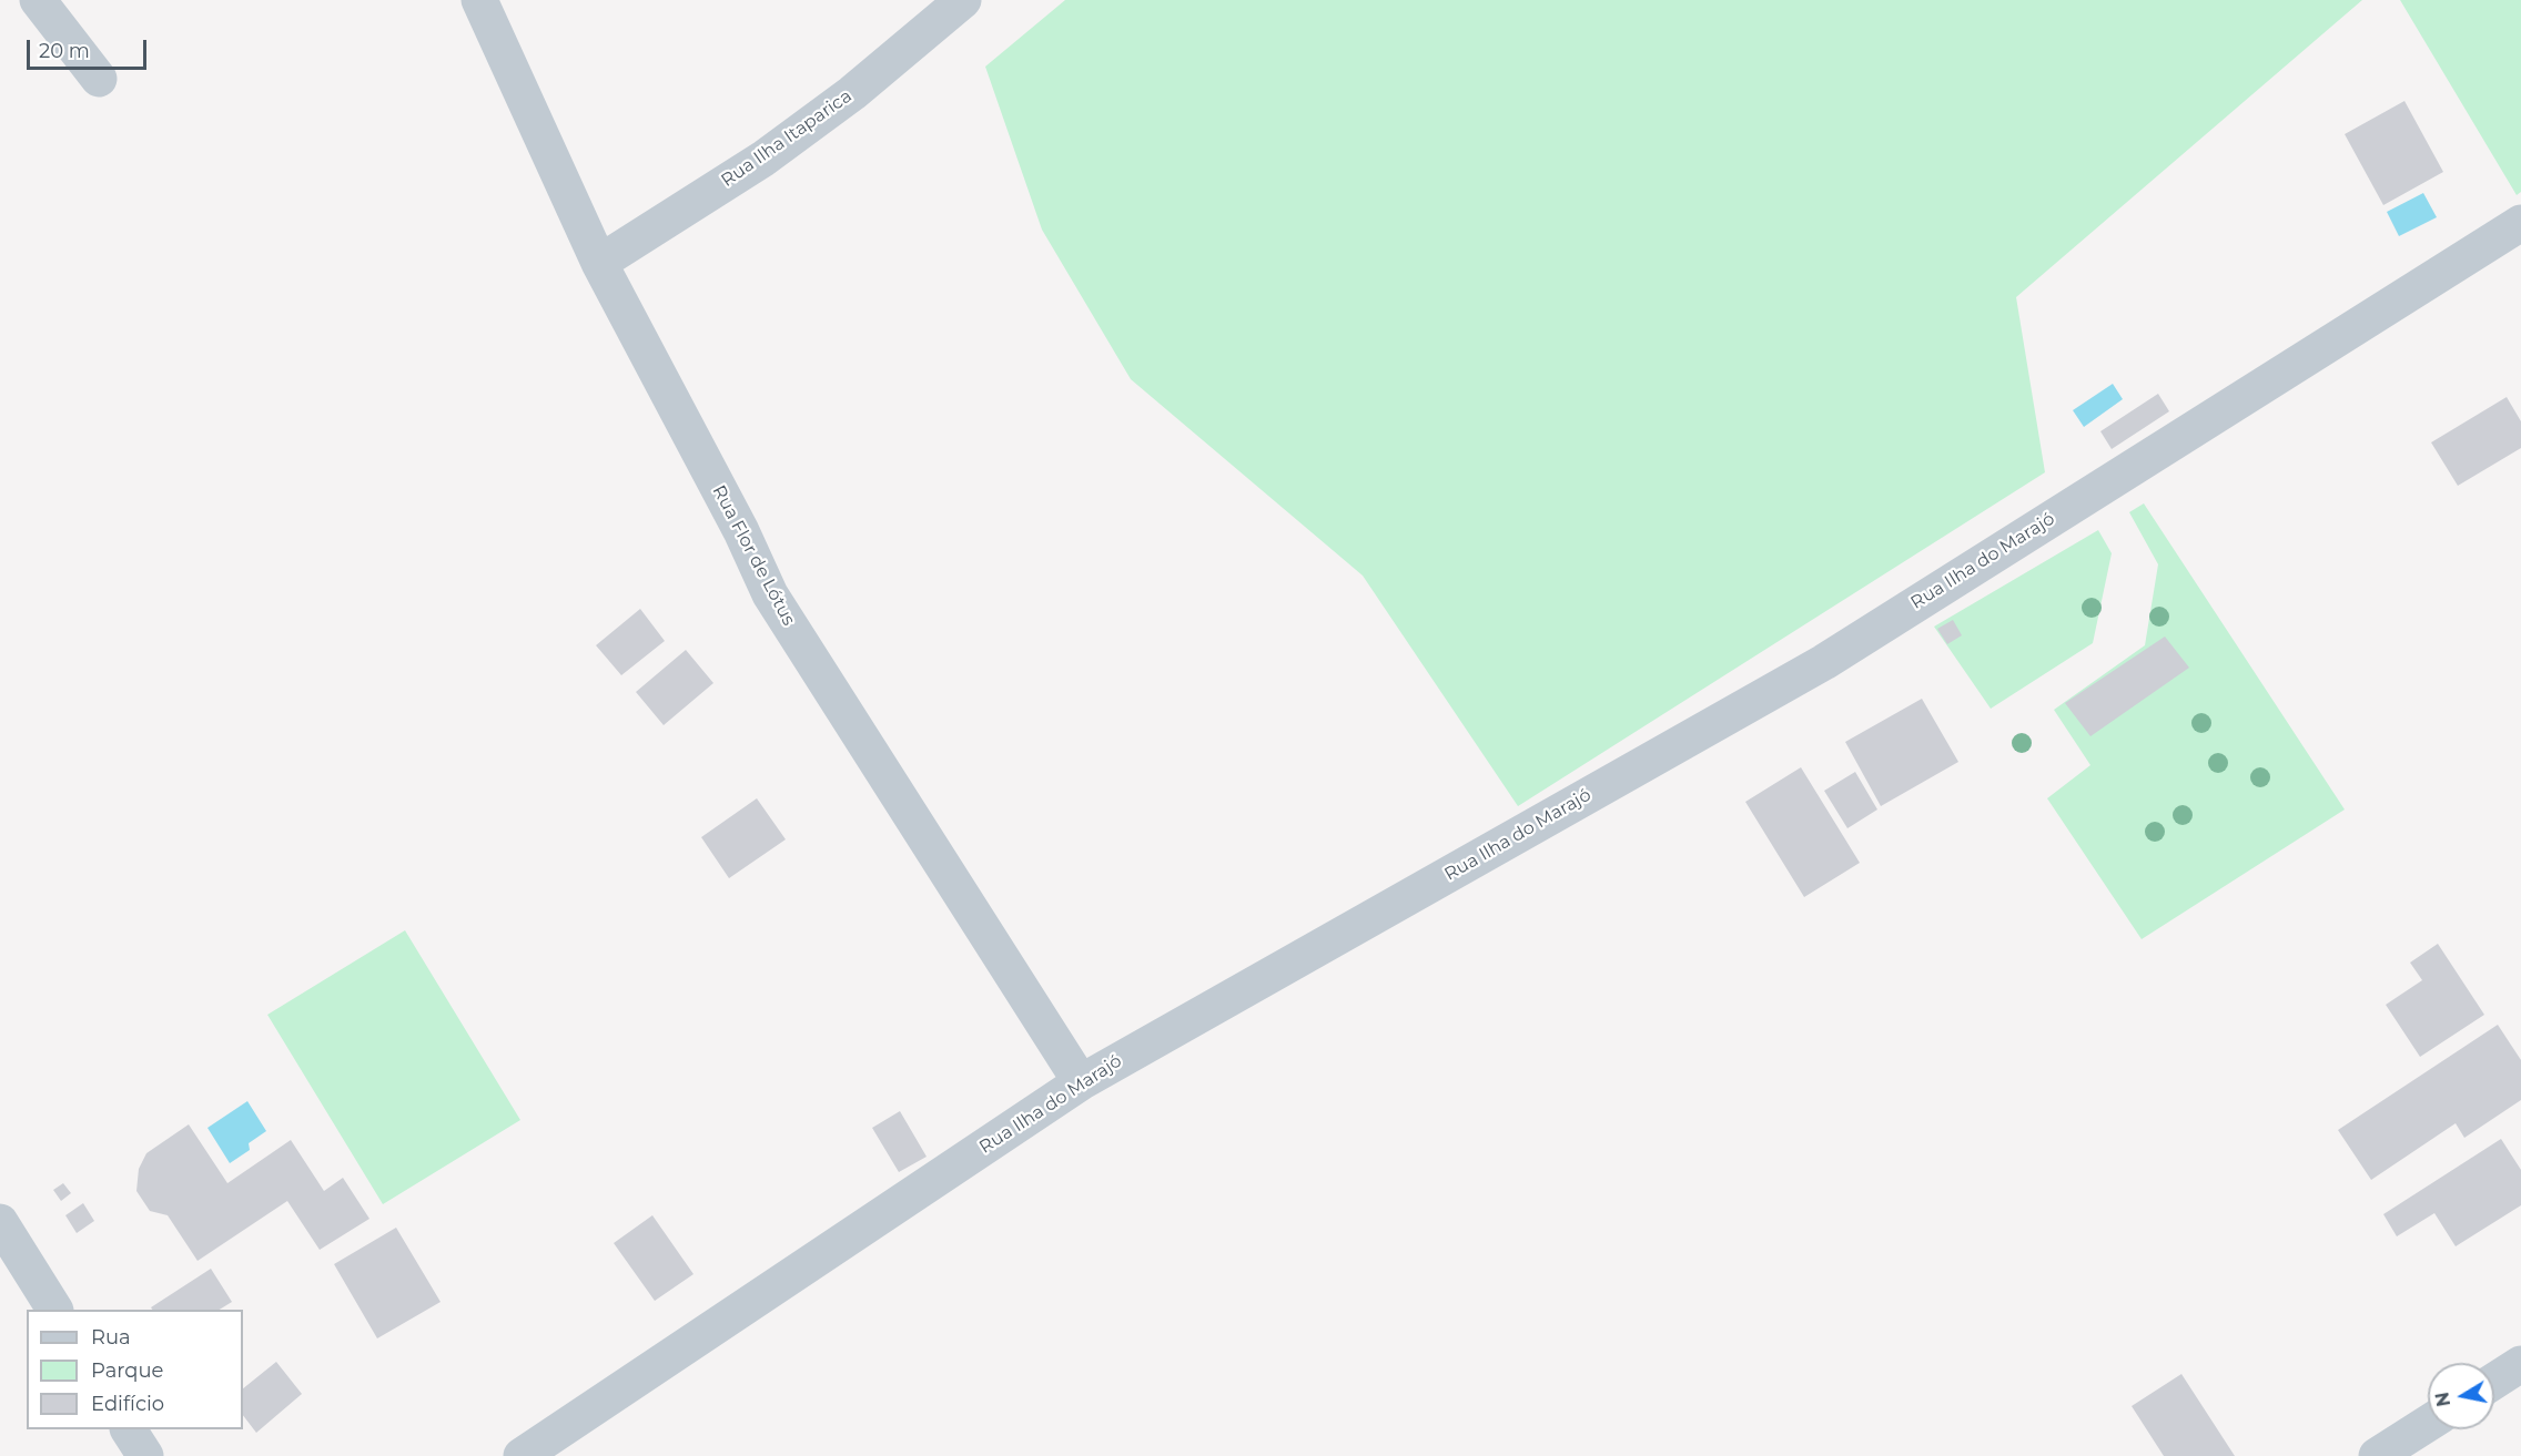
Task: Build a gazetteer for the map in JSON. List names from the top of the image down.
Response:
{
  "streets": {
    "street": ["Rua Ilha Itaparica", "Rua Flor de Lótus", "Rua Ilha do Marajó"]
  },
  "crossings": [
    ["Rua Ilha Itaparica", "Rua Flor de Lótus"],
    ["Rua Flor de Lótus", "Rua Ilha do Marajó"]
  ],
  "legend": ["Rua", "Parque", "Edifício"],
  "scale_bar": "20 m",
  "north": "left"
}
